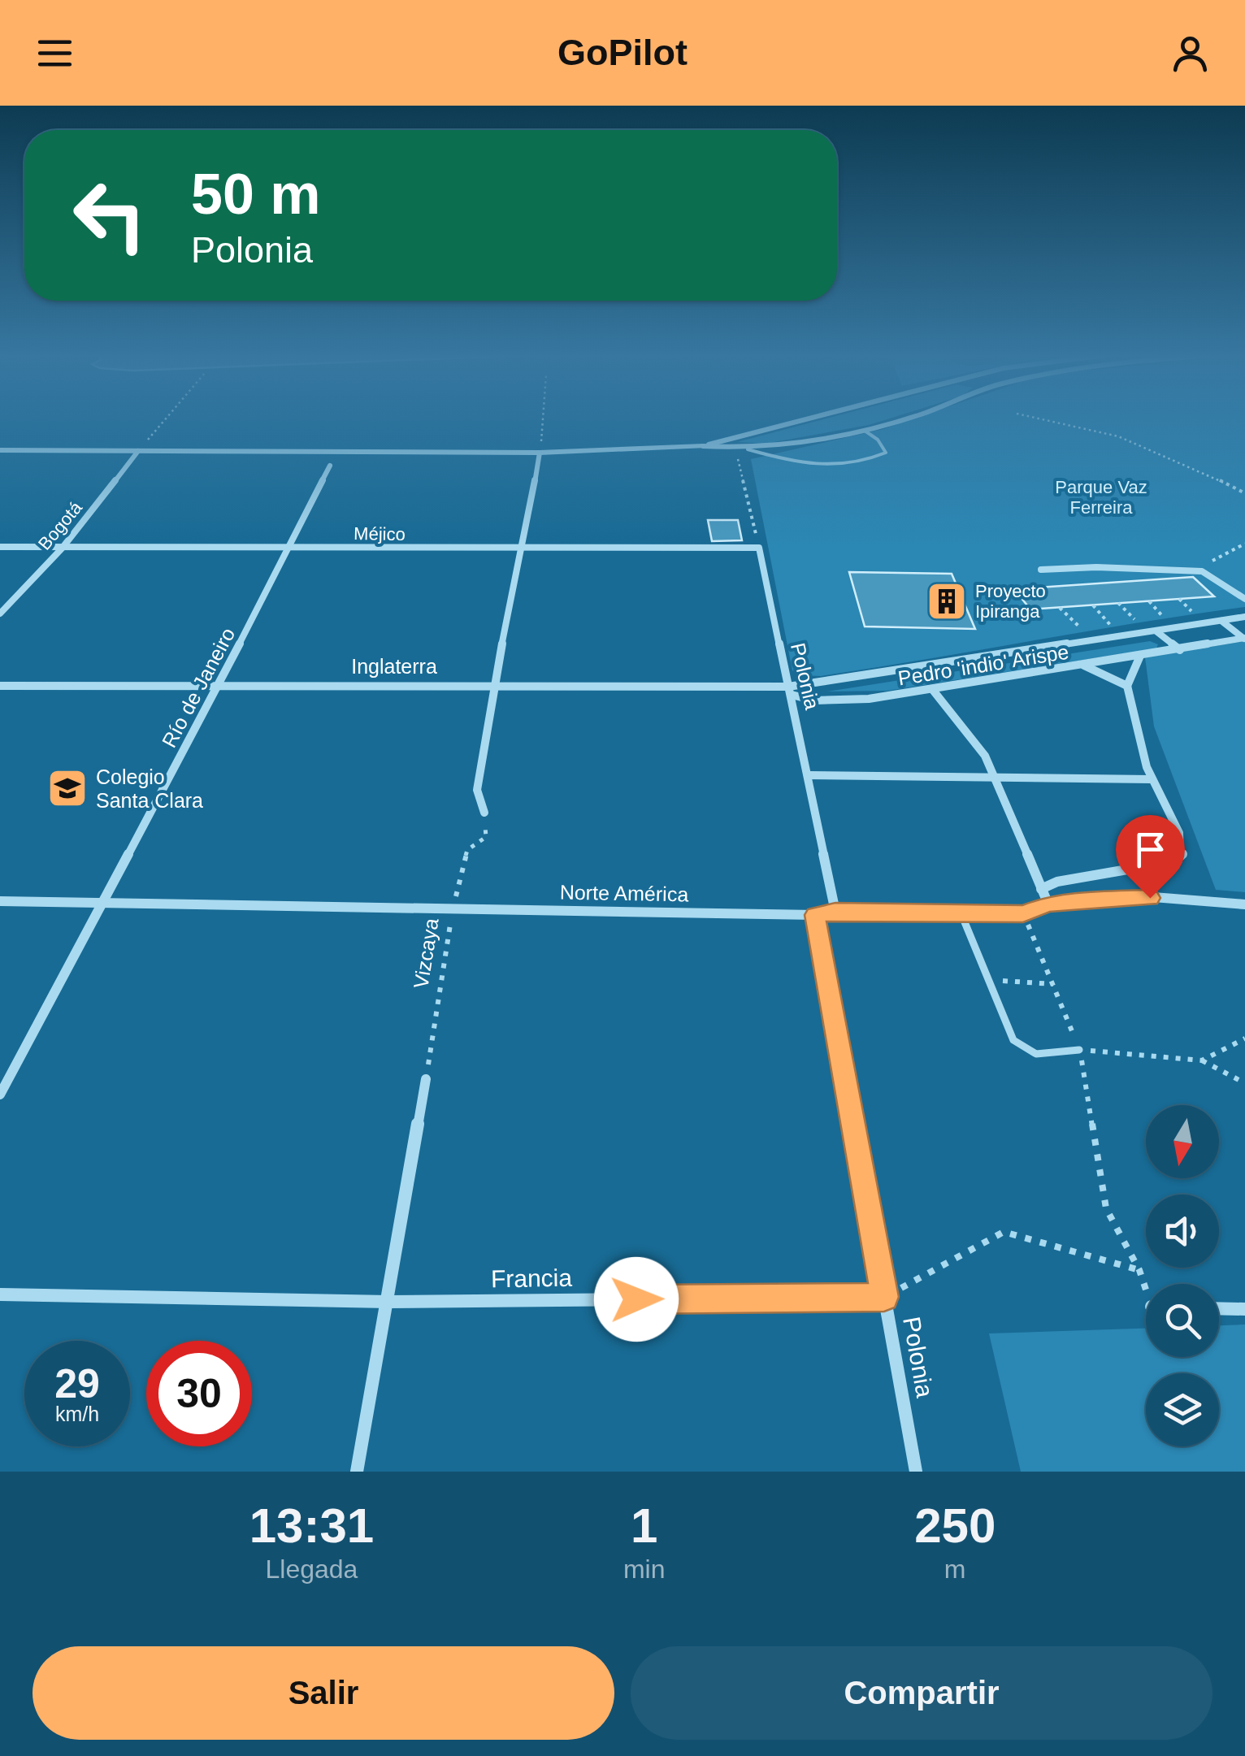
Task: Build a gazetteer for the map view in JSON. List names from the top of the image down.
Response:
{
  "streets": {
    "street": [
      "Bogotá",
      "Méjico",
      "Pedro 'indio' Arispe",
      "Inglaterra",
      "Polonia",
      "Río de Janeiro",
      "Norte América",
      "Francia"
    ],
    "path": ["Vizcaya"]
  },
  "crossings": [
    ["Bogotá", "Méjico"],
    ["Méjico", "Polonia"],
    ["Méjico", "Río de Janeiro"],
    ["Pedro 'indio' Arispe", "Inglaterra"],
    ["Pedro 'indio' Arispe", "Polonia"],
    ["Inglaterra", "Polonia"],
    ["Inglaterra", "Río de Janeiro"],
    ["Polonia", "Norte América"],
    ["Polonia", "Francia"],
    ["Río de Janeiro", "Norte América"],
    ["Norte América", "Vizcaya"]
  ],
  "parks": ["Parque Vaz Ferreira"],
  "places": {
    "building": ["Proyecto Ipiranga"],
    "school or university": ["Colegio Santa Clara"]
  },
  "north": "bottom",
  "page": {
    "header": "GoPilot",
    "turn": ["50 m", "Polonia"],
    "speed": "29 km/h",
    "limit": "30",
    "eta": [
      "13:31",
      "Llegada",
      "1",
      "min",
      "250",
      "m"
    ],
    "buttons": ["Salir", "Compartir"]
  }
}
